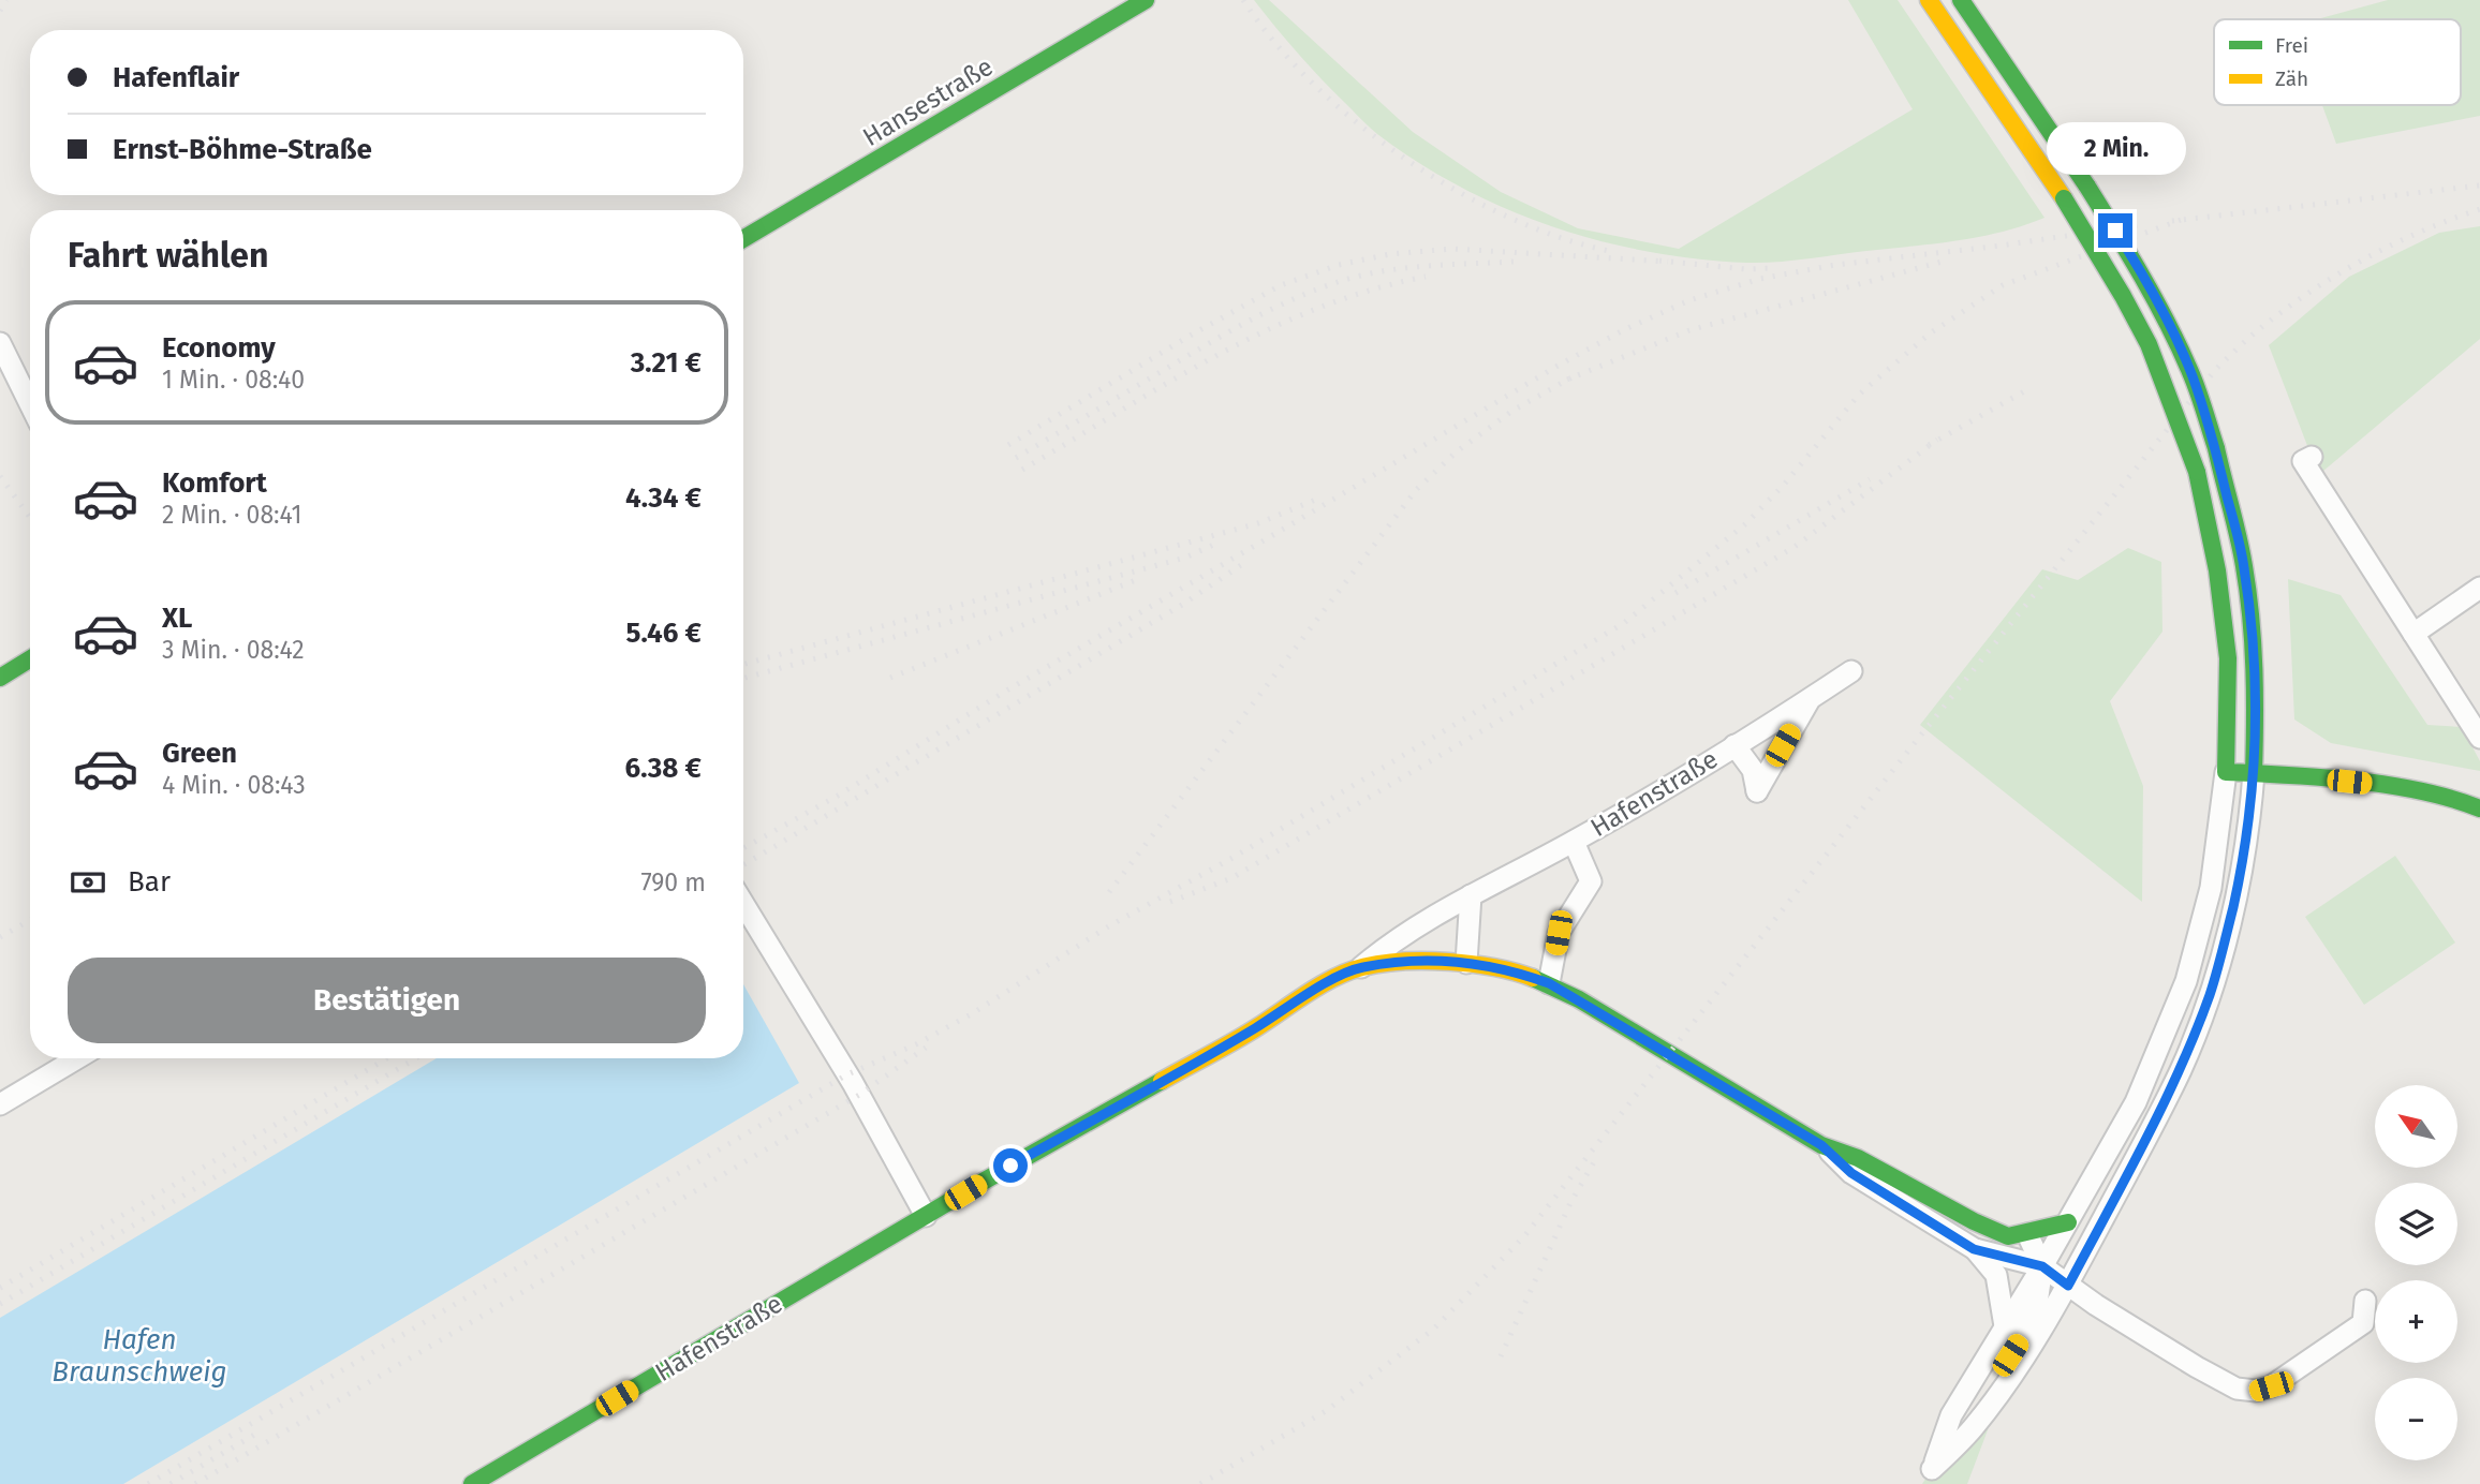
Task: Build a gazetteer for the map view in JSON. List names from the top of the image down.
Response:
{
  "streets": {
    "street": ["Hansestraße", "Hafenstraße"]
  },
  "water": ["Hafen Braunschweig"],
  "legend": ["Frei", "Zäh"],
  "north": "top left",
  "page": {
    "banner": ["Hafenflair", "Ernst-Böhme-Straße"],
    "bubble": "2 Min.",
    "heading": "Fahrt wählen",
    "list": [
      {
        "name": "Economy",
        "note": "1 Min. · 08:40",
        "value": "3.21 €"
      },
      {
        "name": "Komfort",
        "note": "2 Min. · 08:41",
        "value": "4.34 €"
      },
      {
        "name": "XL",
        "note": "3 Min. · 08:42",
        "value": "5.46 €"
      },
      {
        "name": "Green",
        "note": "4 Min. · 08:43",
        "value": "6.38 €"
      }
    ],
    "pay": ["Bar", "790 m"],
    "buttons": "Bestätigen",
    "map_buttons": ["+", "−"]
  }
}
